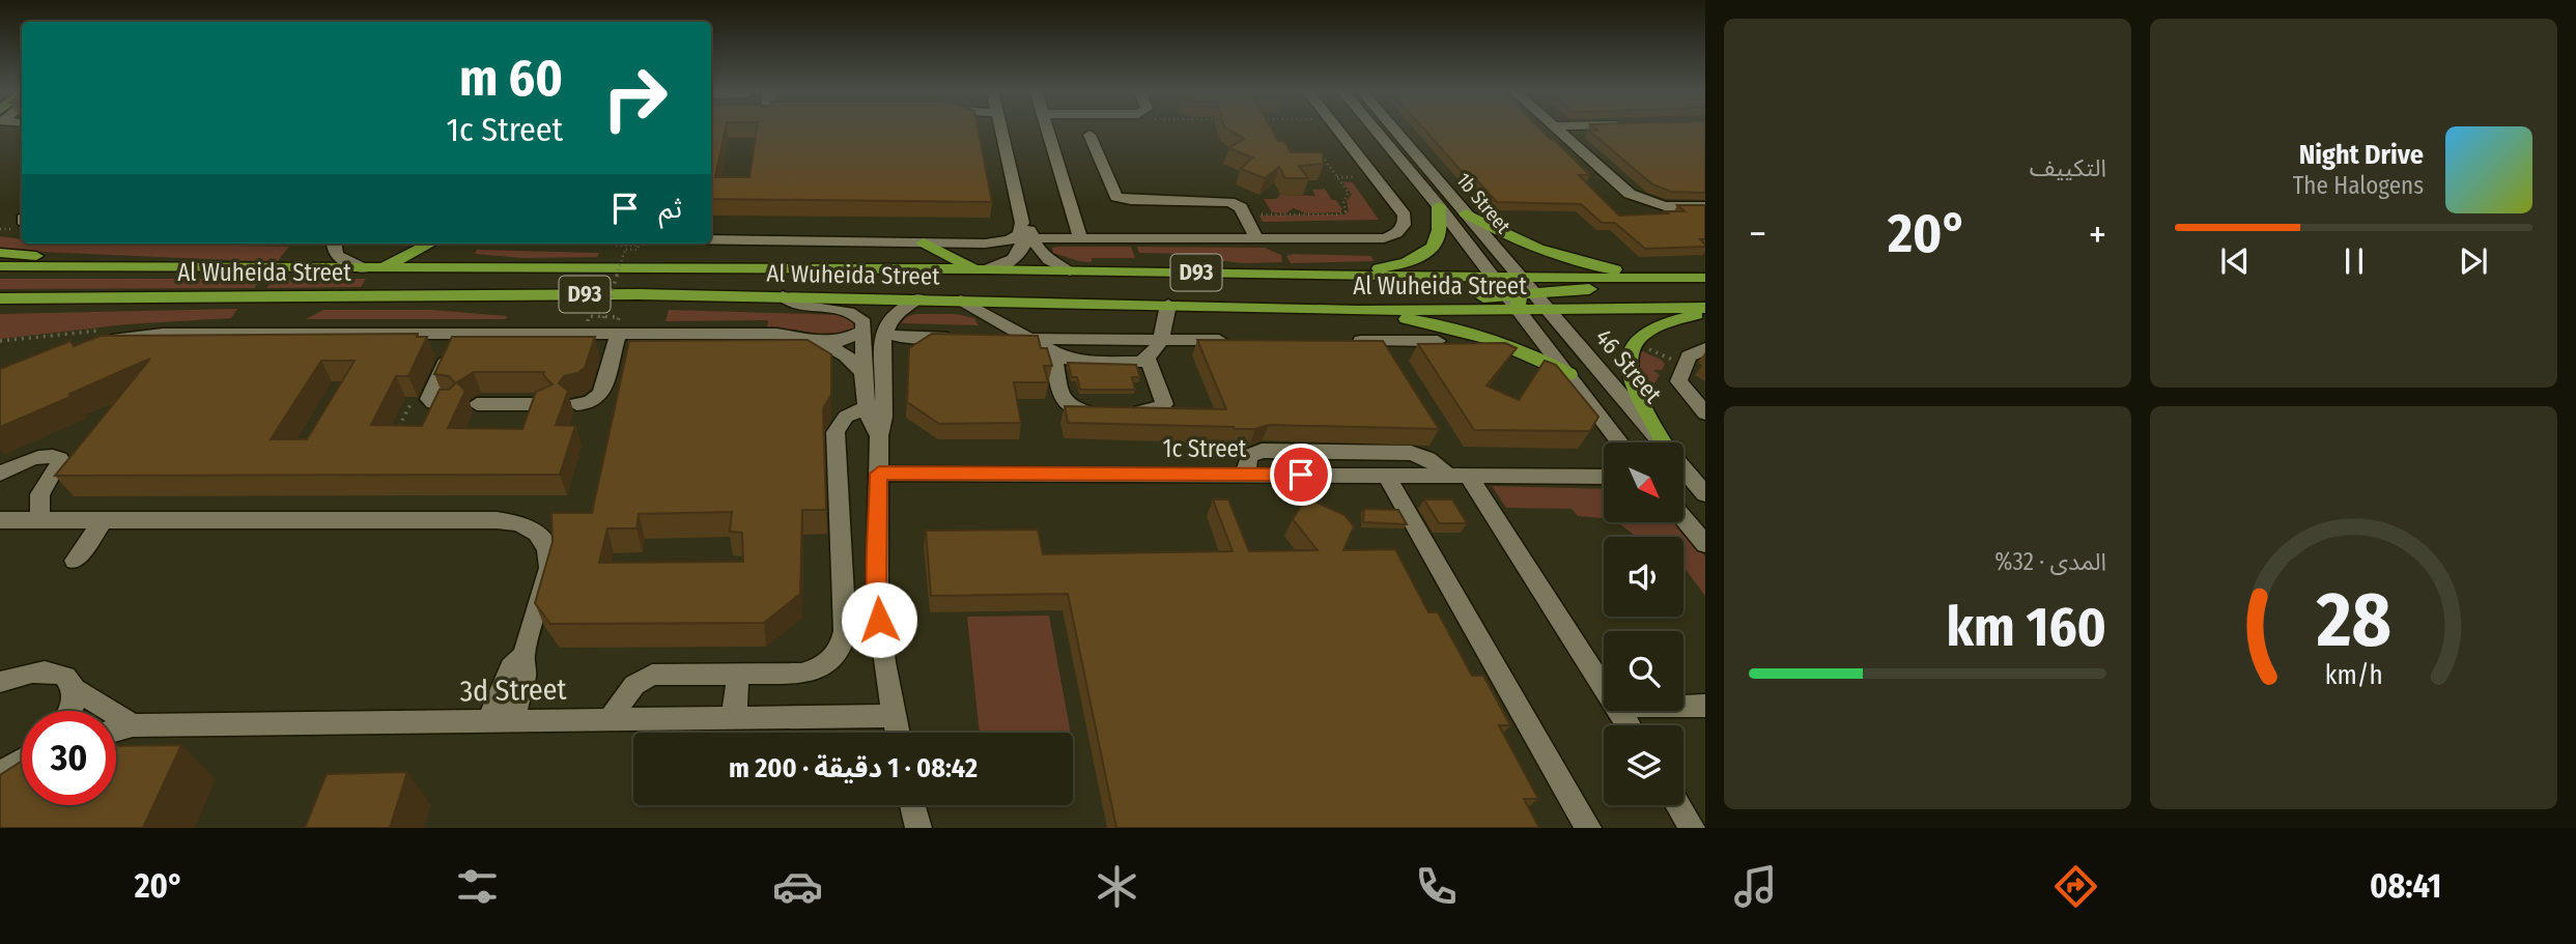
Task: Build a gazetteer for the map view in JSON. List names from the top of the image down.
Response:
{
  "streets": {
    "main road": ["Al Wuheida Street", "D93"],
    "street": [
      "1b Street",
      "46 Street",
      "1c Street",
      "3d Street"
    ]
  },
  "crossings": [
    ["1b Street", "Al Wuheida Street"],
    ["1b Street", "46 Street"],
    ["Al Wuheida Street", "46 Street"]
  ],
  "north": "bottom right",
  "page": {
    "tile": [
      "التكييف",
      ["المدى · 32%", "160 km"]
    ],
    "turn": ["60 m", "1c Street"],
    "song": ["Night Drive", "The Halogens"],
    "then": "ثم",
    "heat": ["−", "20°", "+"],
    "limit": "30",
    "trip": "08:42 · 1 دقيقة · 200 m",
    "tabs": ["08:41", "20°"],
    "gauge": ["28", "km/h"]
  }
}
